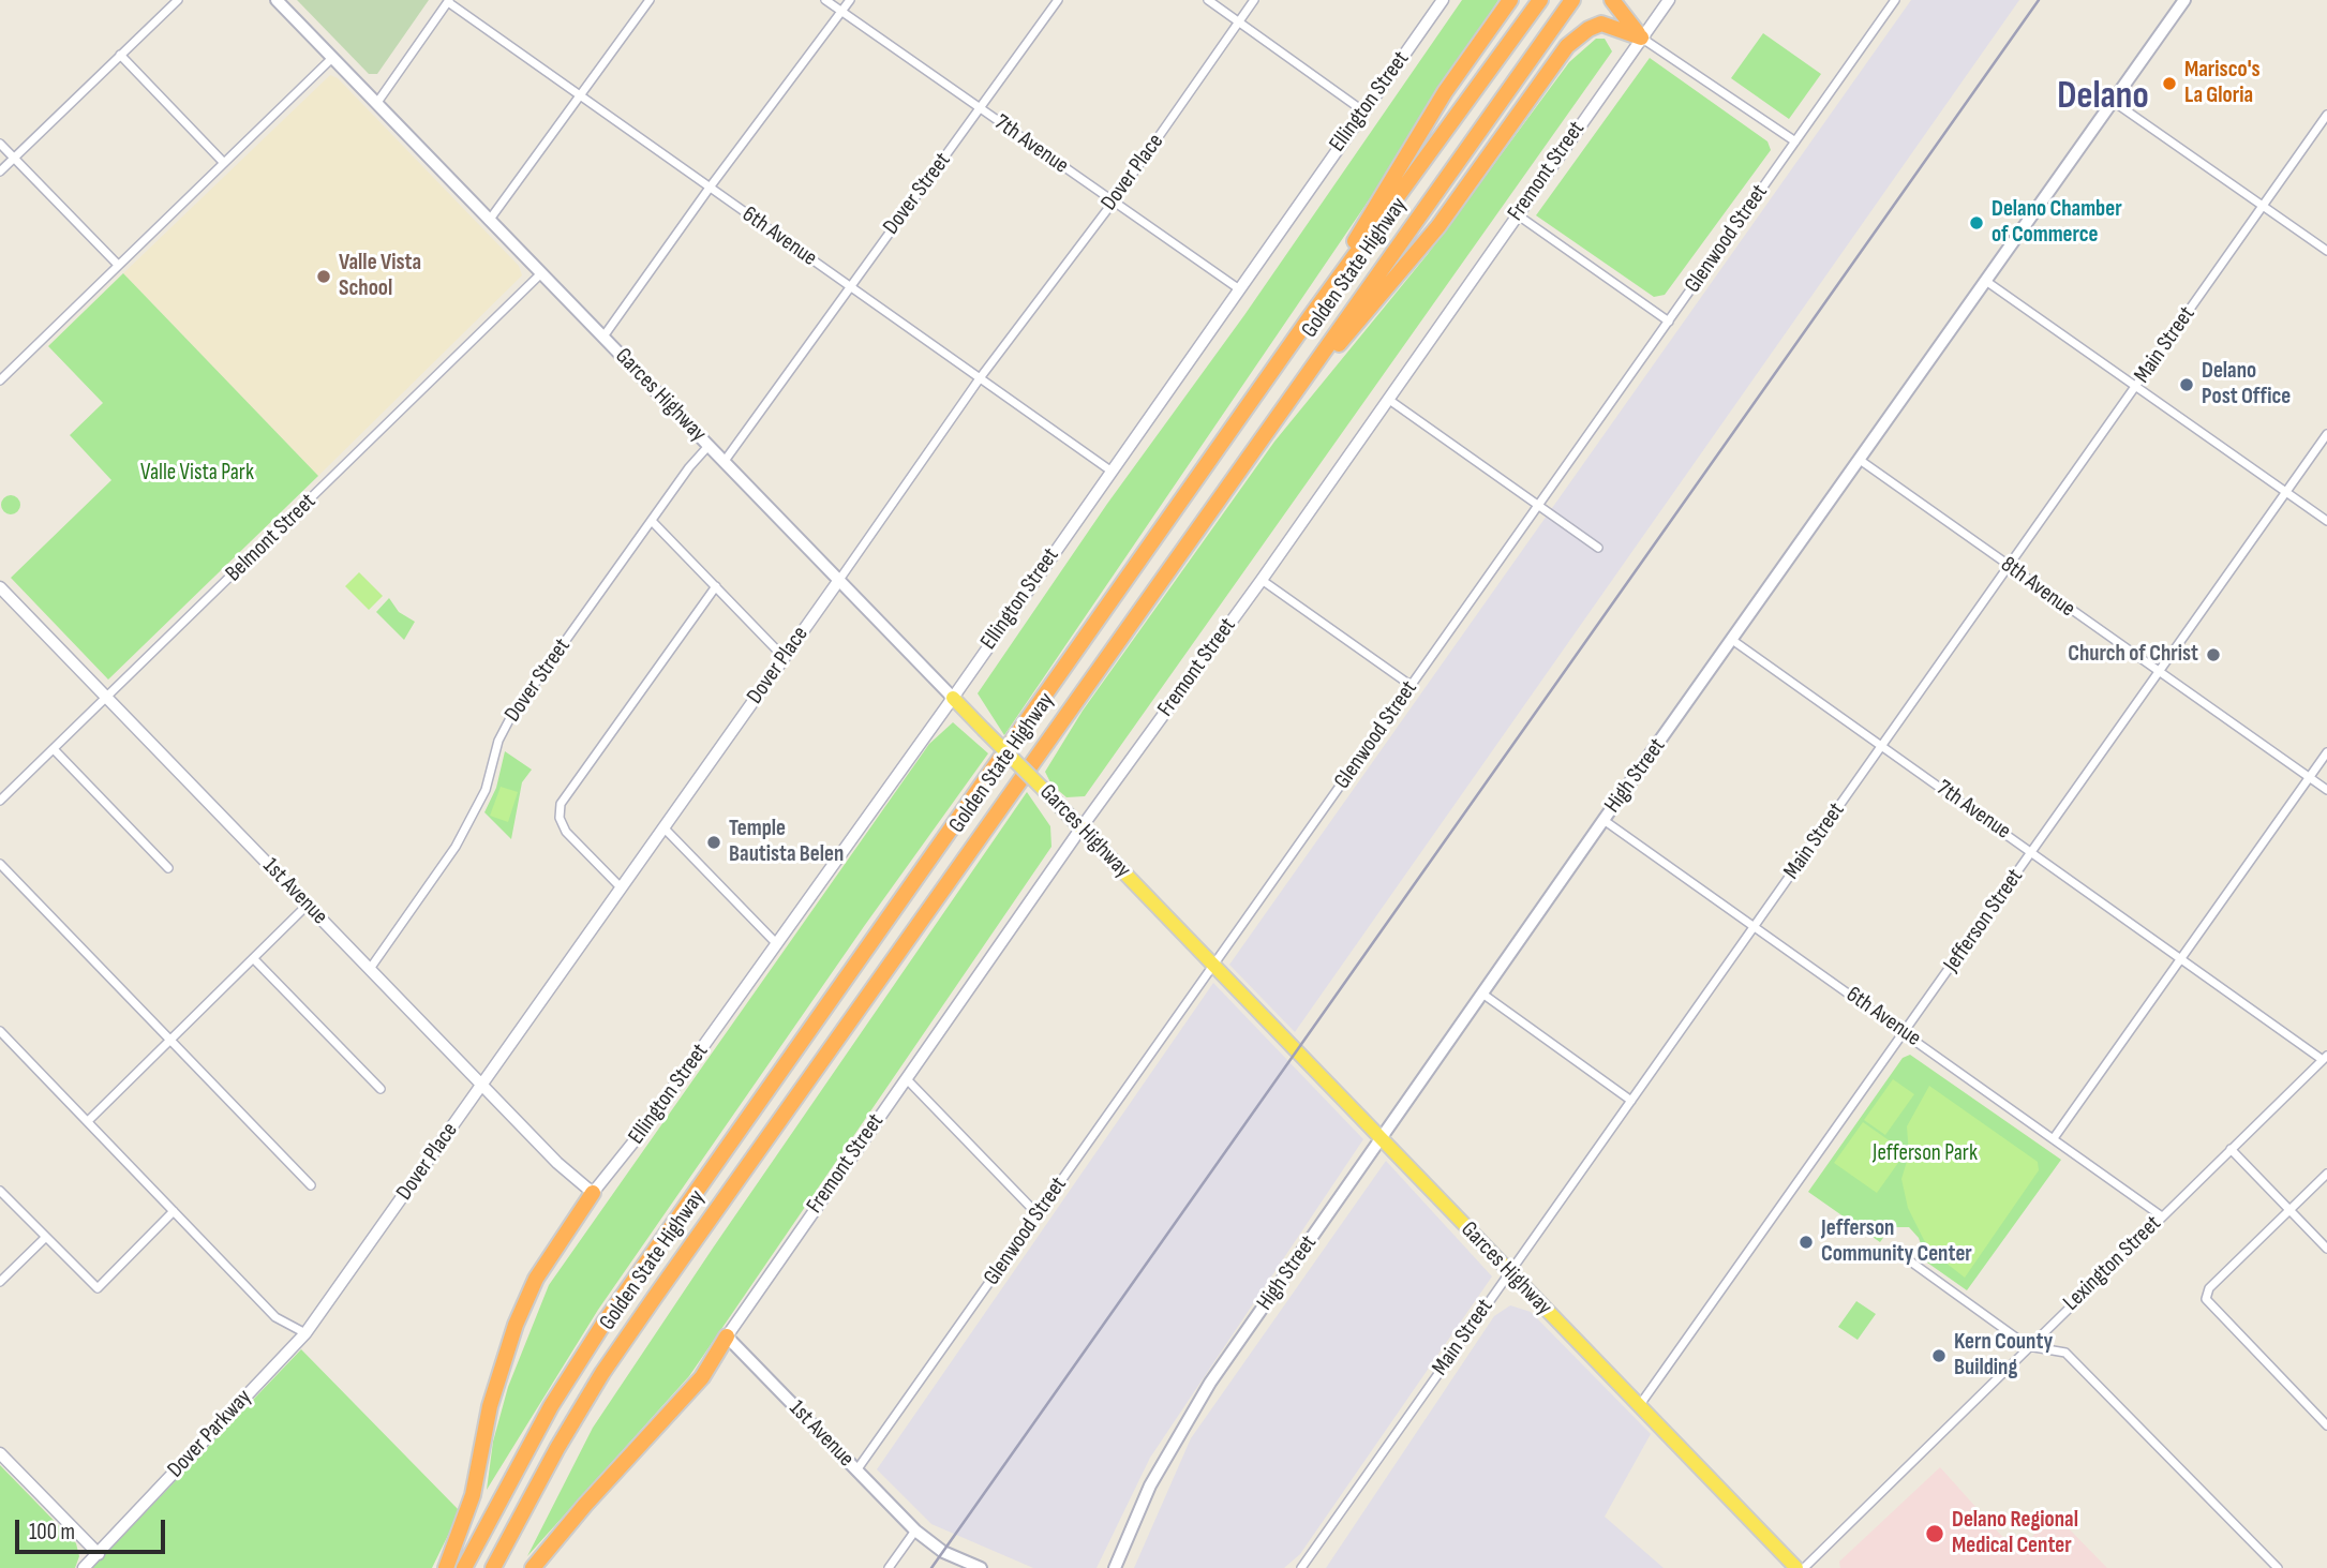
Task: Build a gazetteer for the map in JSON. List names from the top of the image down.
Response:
{
  "streets": {
    "highway": ["Golden State Highway"],
    "main road": ["Garces Highway", "High Street", "1st Avenue"],
    "street": [
      "Ellington Street",
      "7th Avenue",
      "Fremont Street",
      "Dover Place",
      "Dover Street",
      "6th Avenue",
      "Glenwood Street",
      "Main Street",
      "Belmont Street",
      "8th Avenue",
      "Jefferson Street",
      "Lexington Street",
      "Dover Parkway"
    ]
  },
  "crossings": [
    ["Ellington Street", "7th Avenue"],
    ["Ellington Street", "6th Avenue"],
    ["Ellington Street", "Garces Highway"],
    ["Ellington Street", "1st Avenue"],
    ["7th Avenue", "Dover Place"],
    ["7th Avenue", "Dover Street"],
    ["7th Avenue", "Main Street"],
    ["7th Avenue", "High Street"],
    ["7th Avenue", "Jefferson Street"],
    ["7th Avenue", "Lexington Street"],
    ["Fremont Street", "Garces Highway"],
    ["Fremont Street", "1st Avenue"],
    ["Dover Place", "6th Avenue"],
    ["Dover Place", "Garces Highway"],
    ["Dover Place", "1st Avenue"],
    ["Dover Place", "Dover Parkway"],
    ["Dover Street", "6th Avenue"],
    ["Dover Street", "Garces Highway"],
    ["Dover Street", "1st Avenue"],
    ["6th Avenue", "Main Street"],
    ["6th Avenue", "High Street"],
    ["6th Avenue", "Jefferson Street"],
    ["6th Avenue", "Lexington Street"],
    ["Glenwood Street", "Garces Highway"],
    ["Glenwood Street", "1st Avenue"],
    ["Main Street", "Garces Highway"],
    ["Main Street", "8th Avenue"],
    ["Garces Highway", "Belmont Street"],
    ["Garces Highway", "High Street"],
    ["Garces Highway", "Jefferson Street"],
    ["Belmont Street", "1st Avenue"],
    ["8th Avenue", "High Street"],
    ["8th Avenue", "Jefferson Street"]
  ],
  "districts": ["Delano"],
  "parks": ["Valle Vista Park", "Jefferson Park"],
  "places": [
    "Marisco's La Gloria",
    "Delano Chamber of Commerce",
    "Valle Vista School",
    "Delano Post Office",
    "Church of Christ",
    "Temple Bautista Belen",
    "Jefferson Community Center",
    "Kern County Building",
    "Delano Regional Medical Center"
  ],
  "scale_bar": "100 m"
}
